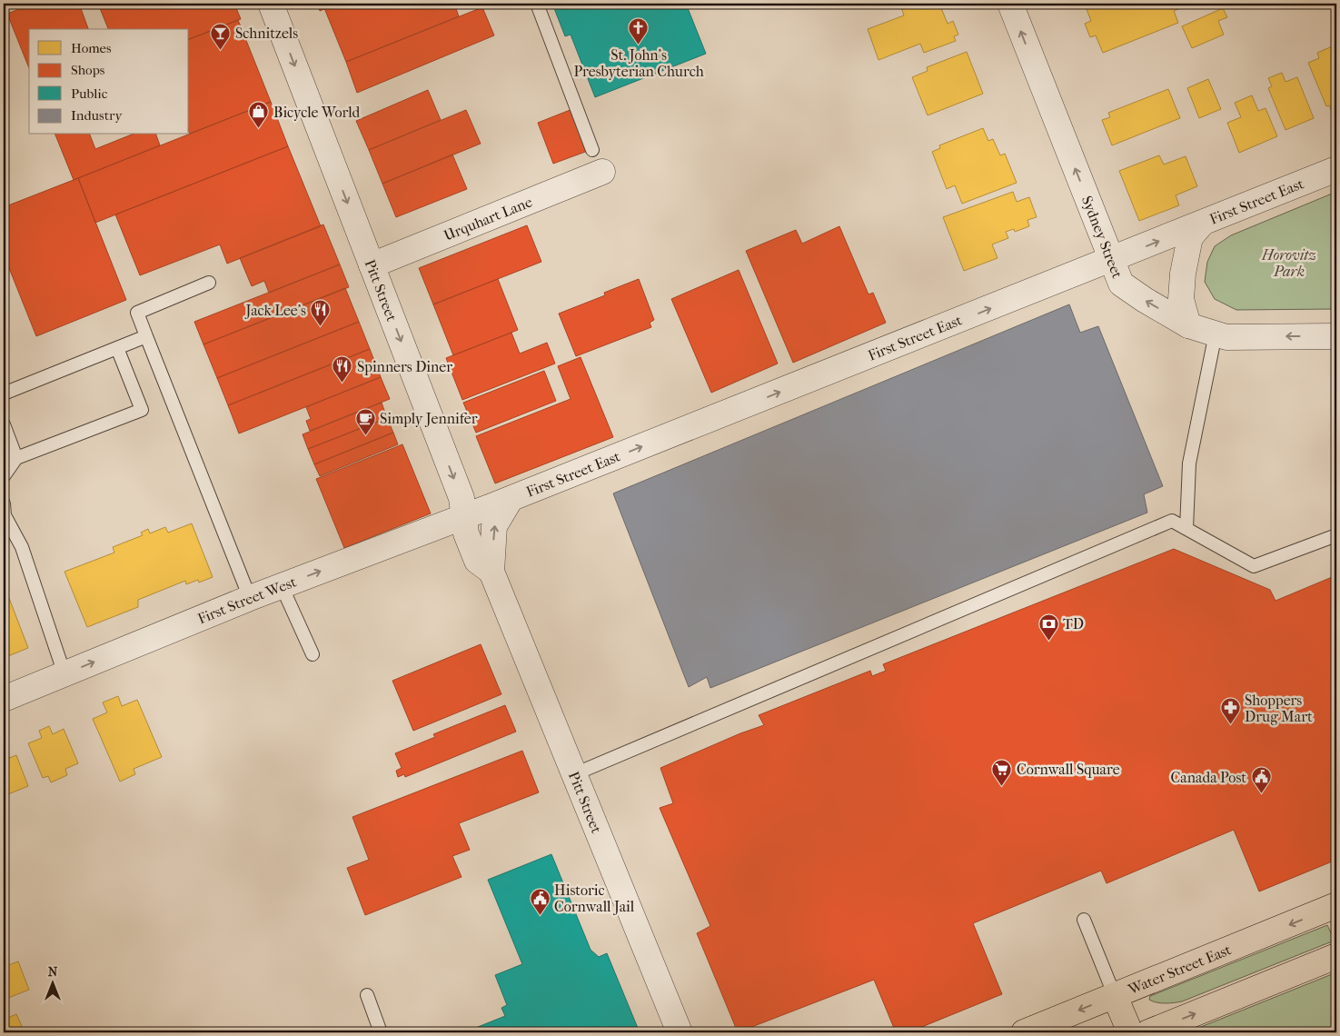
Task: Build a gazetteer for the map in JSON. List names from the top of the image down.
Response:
{
  "streets": {
    "main road": ["Water Street East"],
    "street": [
      "First Street East",
      "Urquhart Lane",
      "Sydney Street",
      "Pitt Street",
      "First Street West"
    ]
  },
  "crossings": [
    ["First Street East", "Sydney Street"],
    ["First Street East", "Pitt Street"],
    ["First Street East", "First Street West"],
    ["Urquhart Lane", "Pitt Street"],
    ["Pitt Street", "First Street West"]
  ],
  "one_way": ["First Street East", "Sydney Street", "First Street West"],
  "parks": ["Horovitz Park"],
  "places": {
    "church": ["St. John's Presbyterian Church"],
    "bar": ["Schnitzels"],
    "shop": ["Bicycle World"],
    "restaurant": ["Jack Lee's", "Spinners Diner"],
    "cafe": ["Simply Jennifer"],
    "bank": ["TD"],
    "pharmacy": ["Shoppers Drug Mart"],
    "supermarket": ["Cornwall Square"],
    "public building": ["Canada Post", "Historic Cornwall Jail"]
  },
  "legend": [
    "Homes",
    "Shops",
    "Public",
    "Industry"
  ],
  "north": "top"
}
